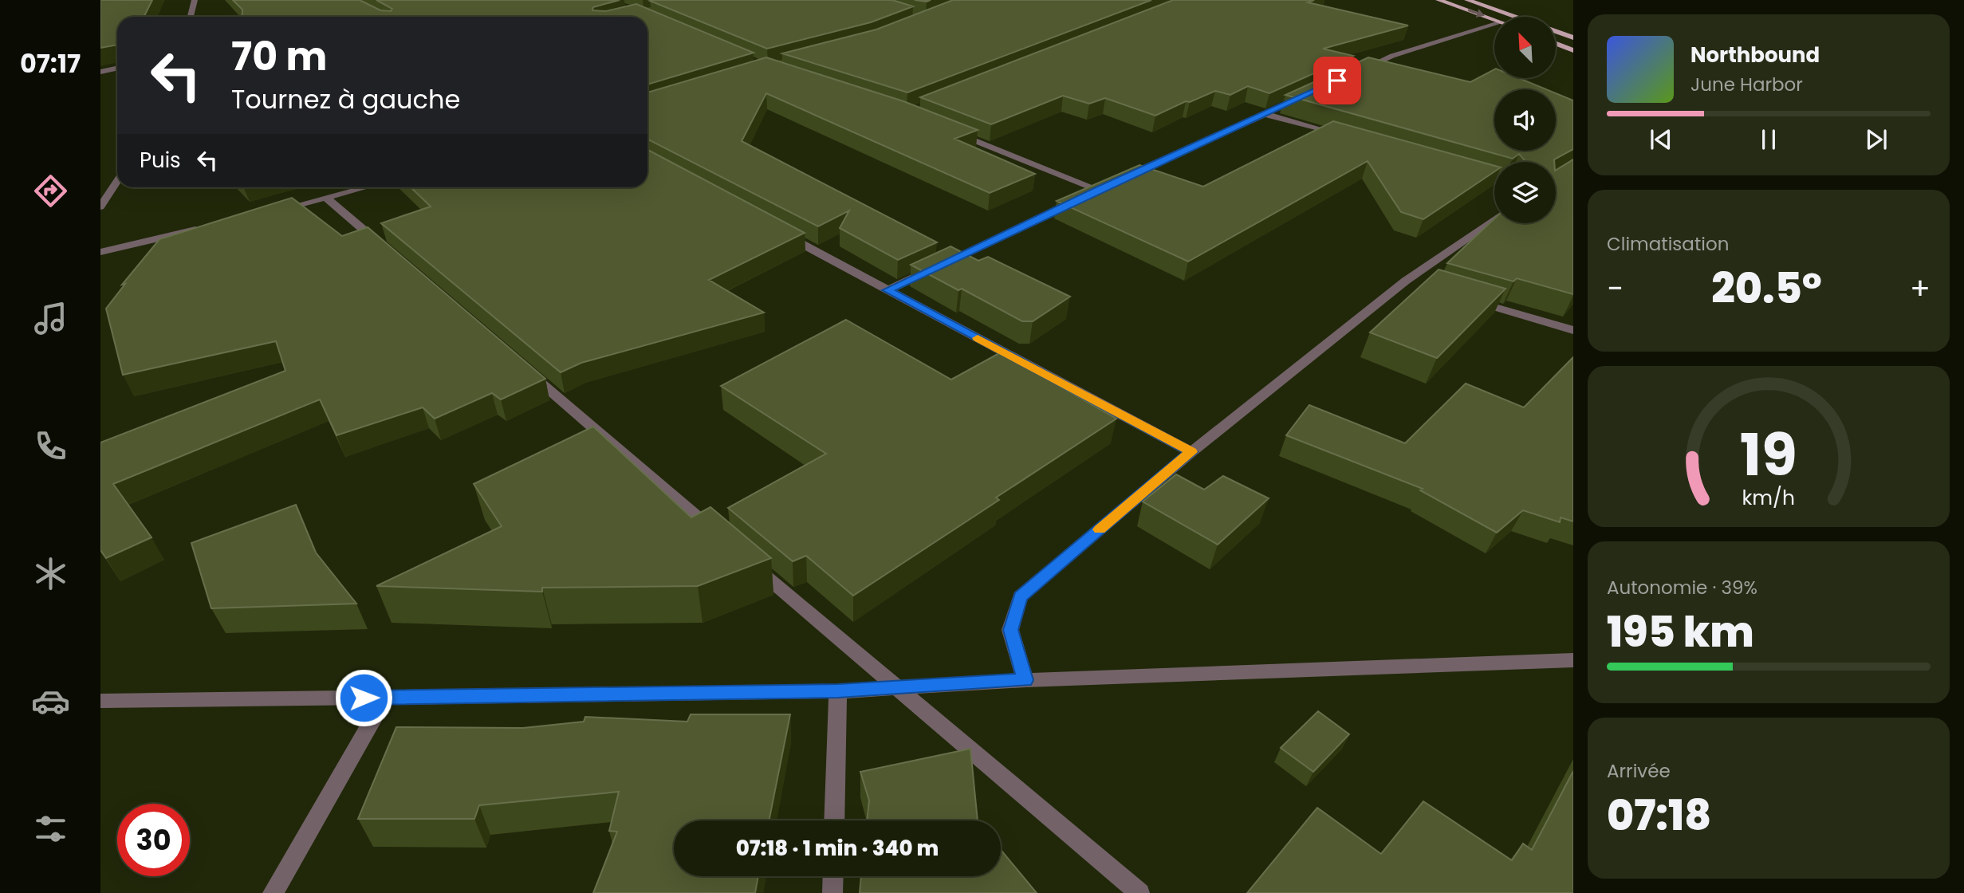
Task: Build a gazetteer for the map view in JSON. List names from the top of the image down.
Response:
{
  "north": "top left",
  "page": {
    "tabs": "07:17",
    "turn": ["70 m", "Tournez à gauche"],
    "song": ["Northbound", "June Harbor"],
    "then": "Puis",
    "tile": [
      "Climatisation",
      ["Autonomie · 39%", "195 km"],
      ["Arrivée", "07:18"]
    ],
    "heat": ["−", "20.5°", "+"],
    "limit": "30",
    "trip": "07:18 · 1 min · 340 m",
    "gauge": ["19", "km/h"]
  }
}
